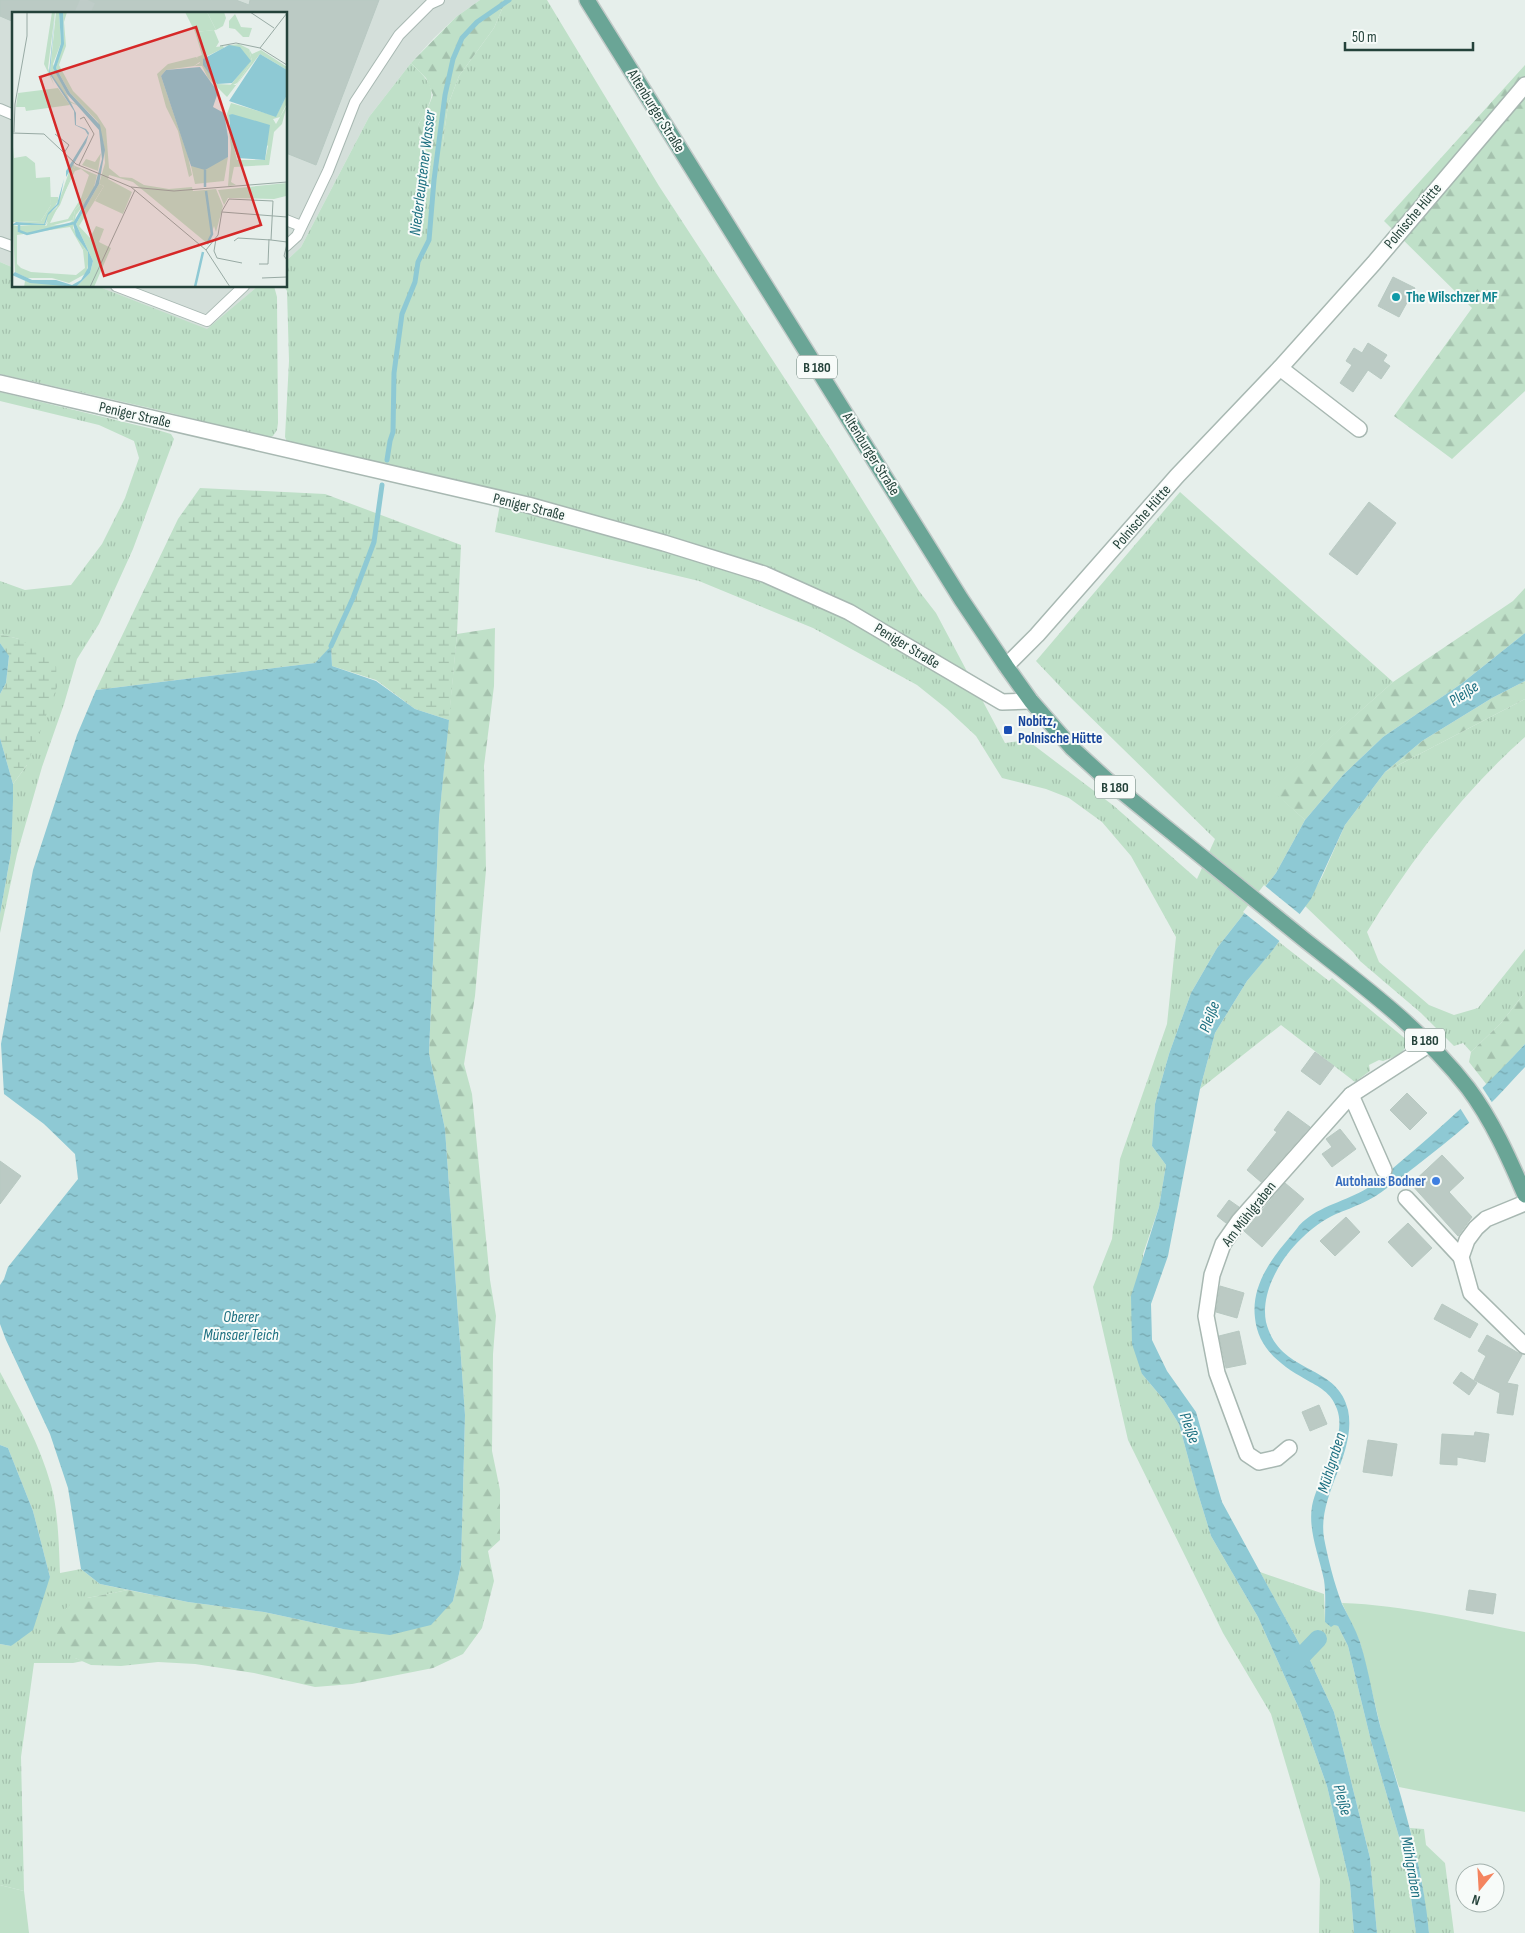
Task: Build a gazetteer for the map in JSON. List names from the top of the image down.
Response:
{
  "streets": {
    "main road": ["Altenburger Straße", "B 180"],
    "street": ["Polnische Hütte", "Peniger Straße", "Am Mühlgraben"]
  },
  "crossings": [
    ["Altenburger Straße", "Polnische Hütte"],
    ["Altenburger Straße", "B 180"],
    ["Altenburger Straße", "Peniger Straße"],
    ["Altenburger Straße", "Am Mühlgraben"],
    ["B 180", "Am Mühlgraben"]
  ],
  "water": [
    "Niederleuptener Wasser",
    "Pleiße",
    "Oberer Münsaer Teich",
    "Mühlgraben"
  ],
  "places": {
    "other": ["The Wilschzer MF", "Autohaus Bodner"],
    "transit": ["Nobitz, Polnische Hütte"]
  },
  "scale_bar": "50 m",
  "north": "bottom"
}
